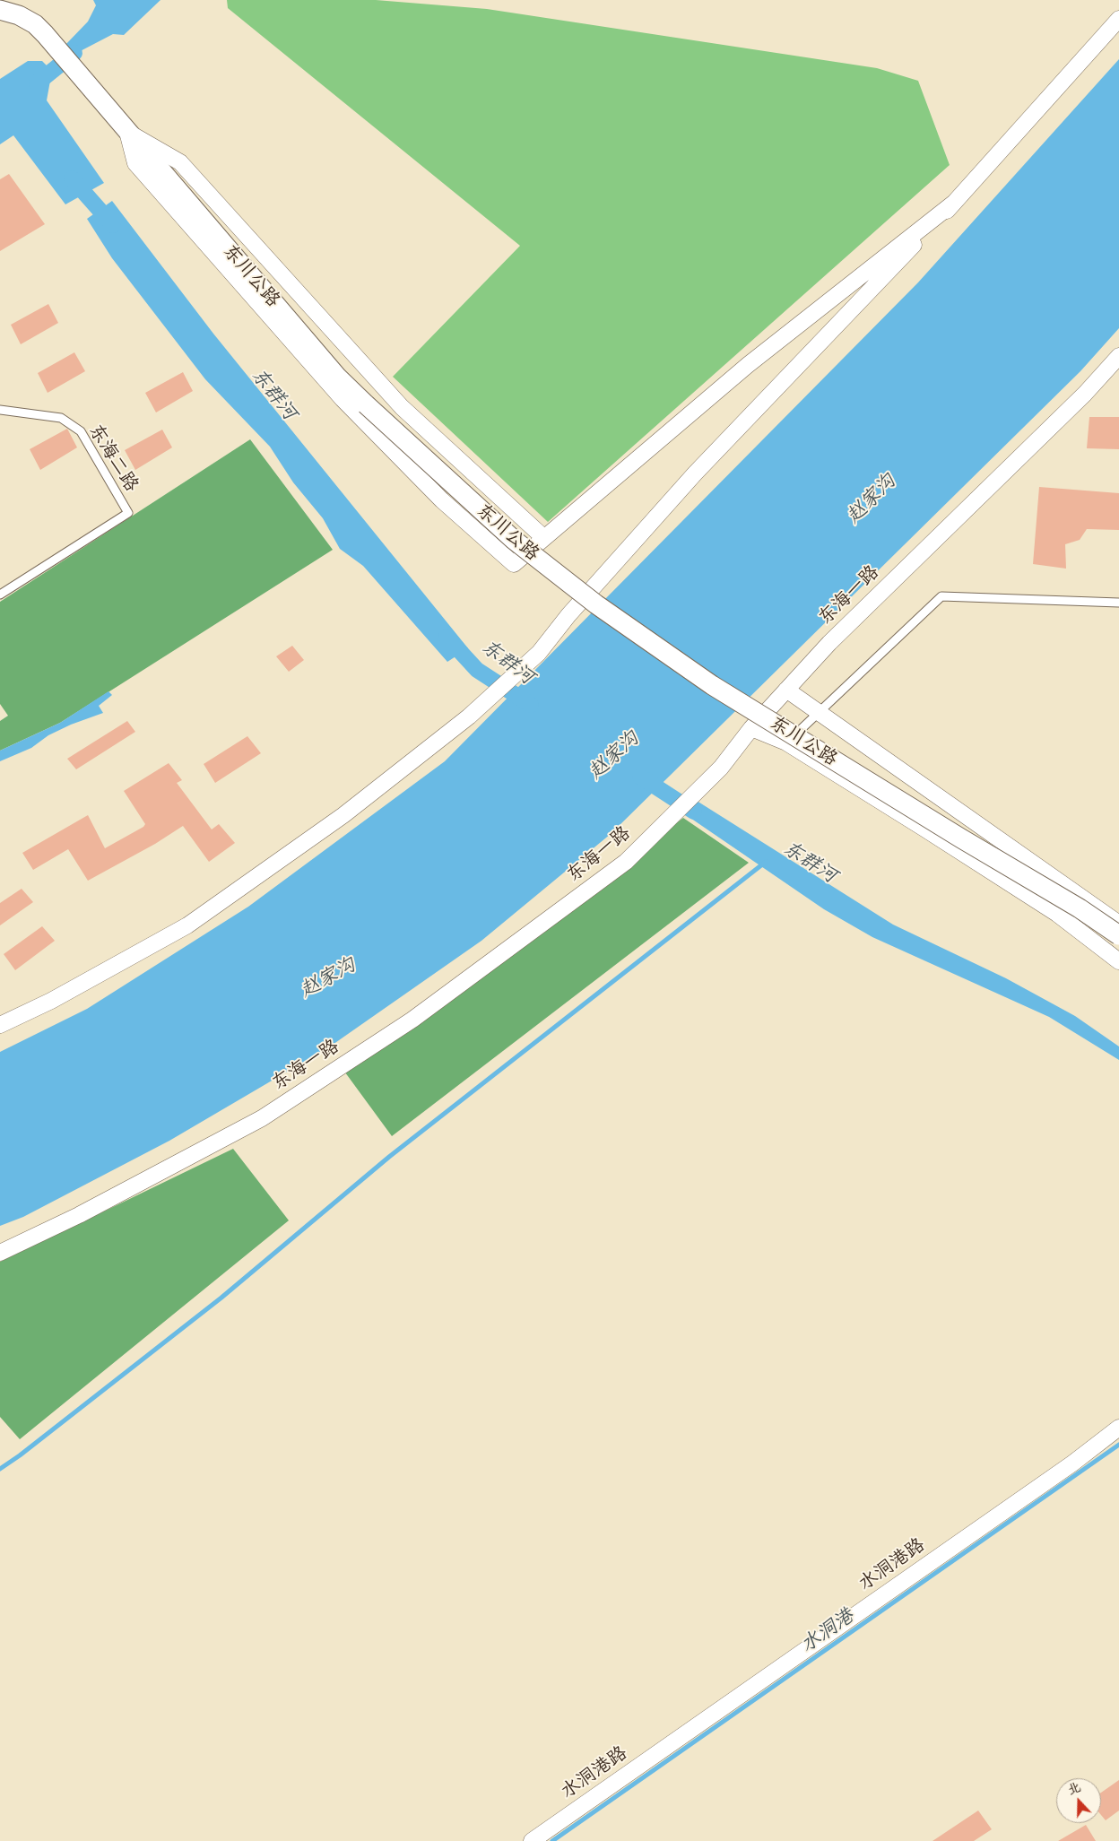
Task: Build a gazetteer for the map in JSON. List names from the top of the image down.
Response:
{
  "streets": {
    "street": ["东川公路", "东海一路", "水洞港路"],
    "lane": ["东海二路"]
  },
  "water": ["东群河", "赵家沟", "水洞港"],
  "north": "top"
}
